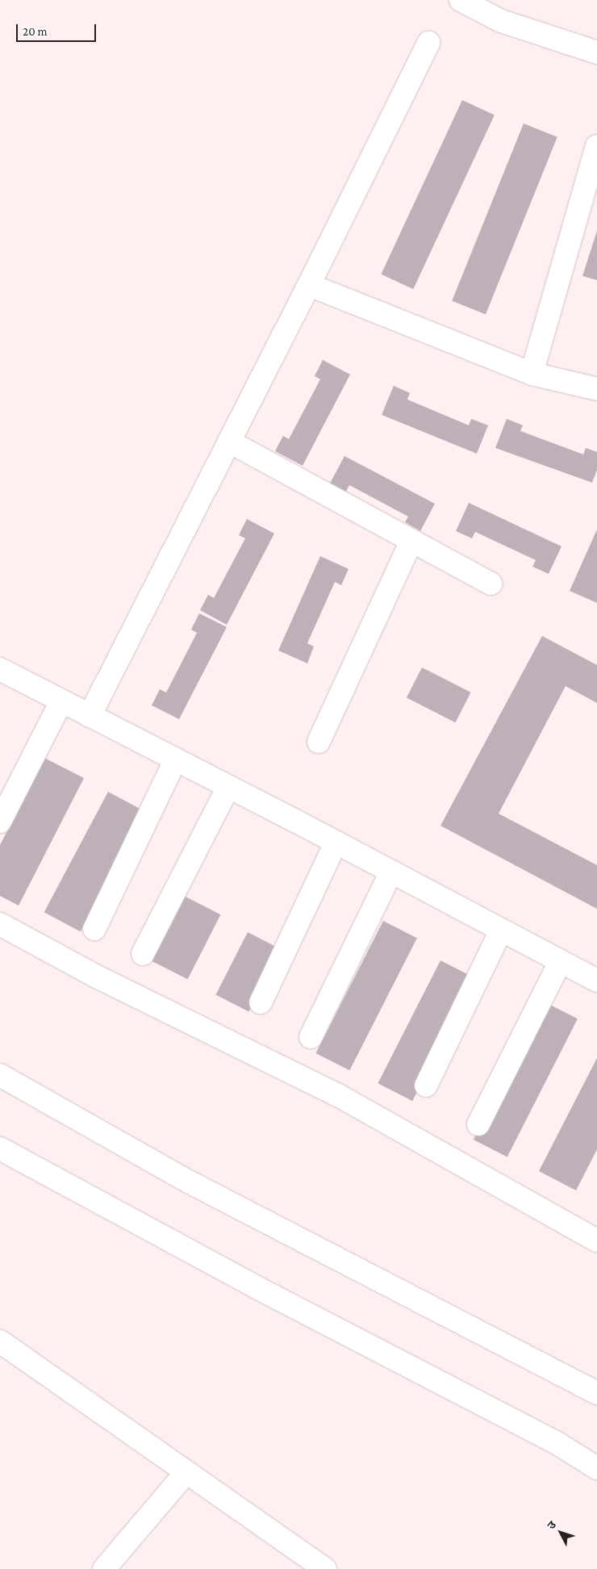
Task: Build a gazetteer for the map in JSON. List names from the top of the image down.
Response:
{
  "scale_bar": "20 m",
  "north": "top left"
}
